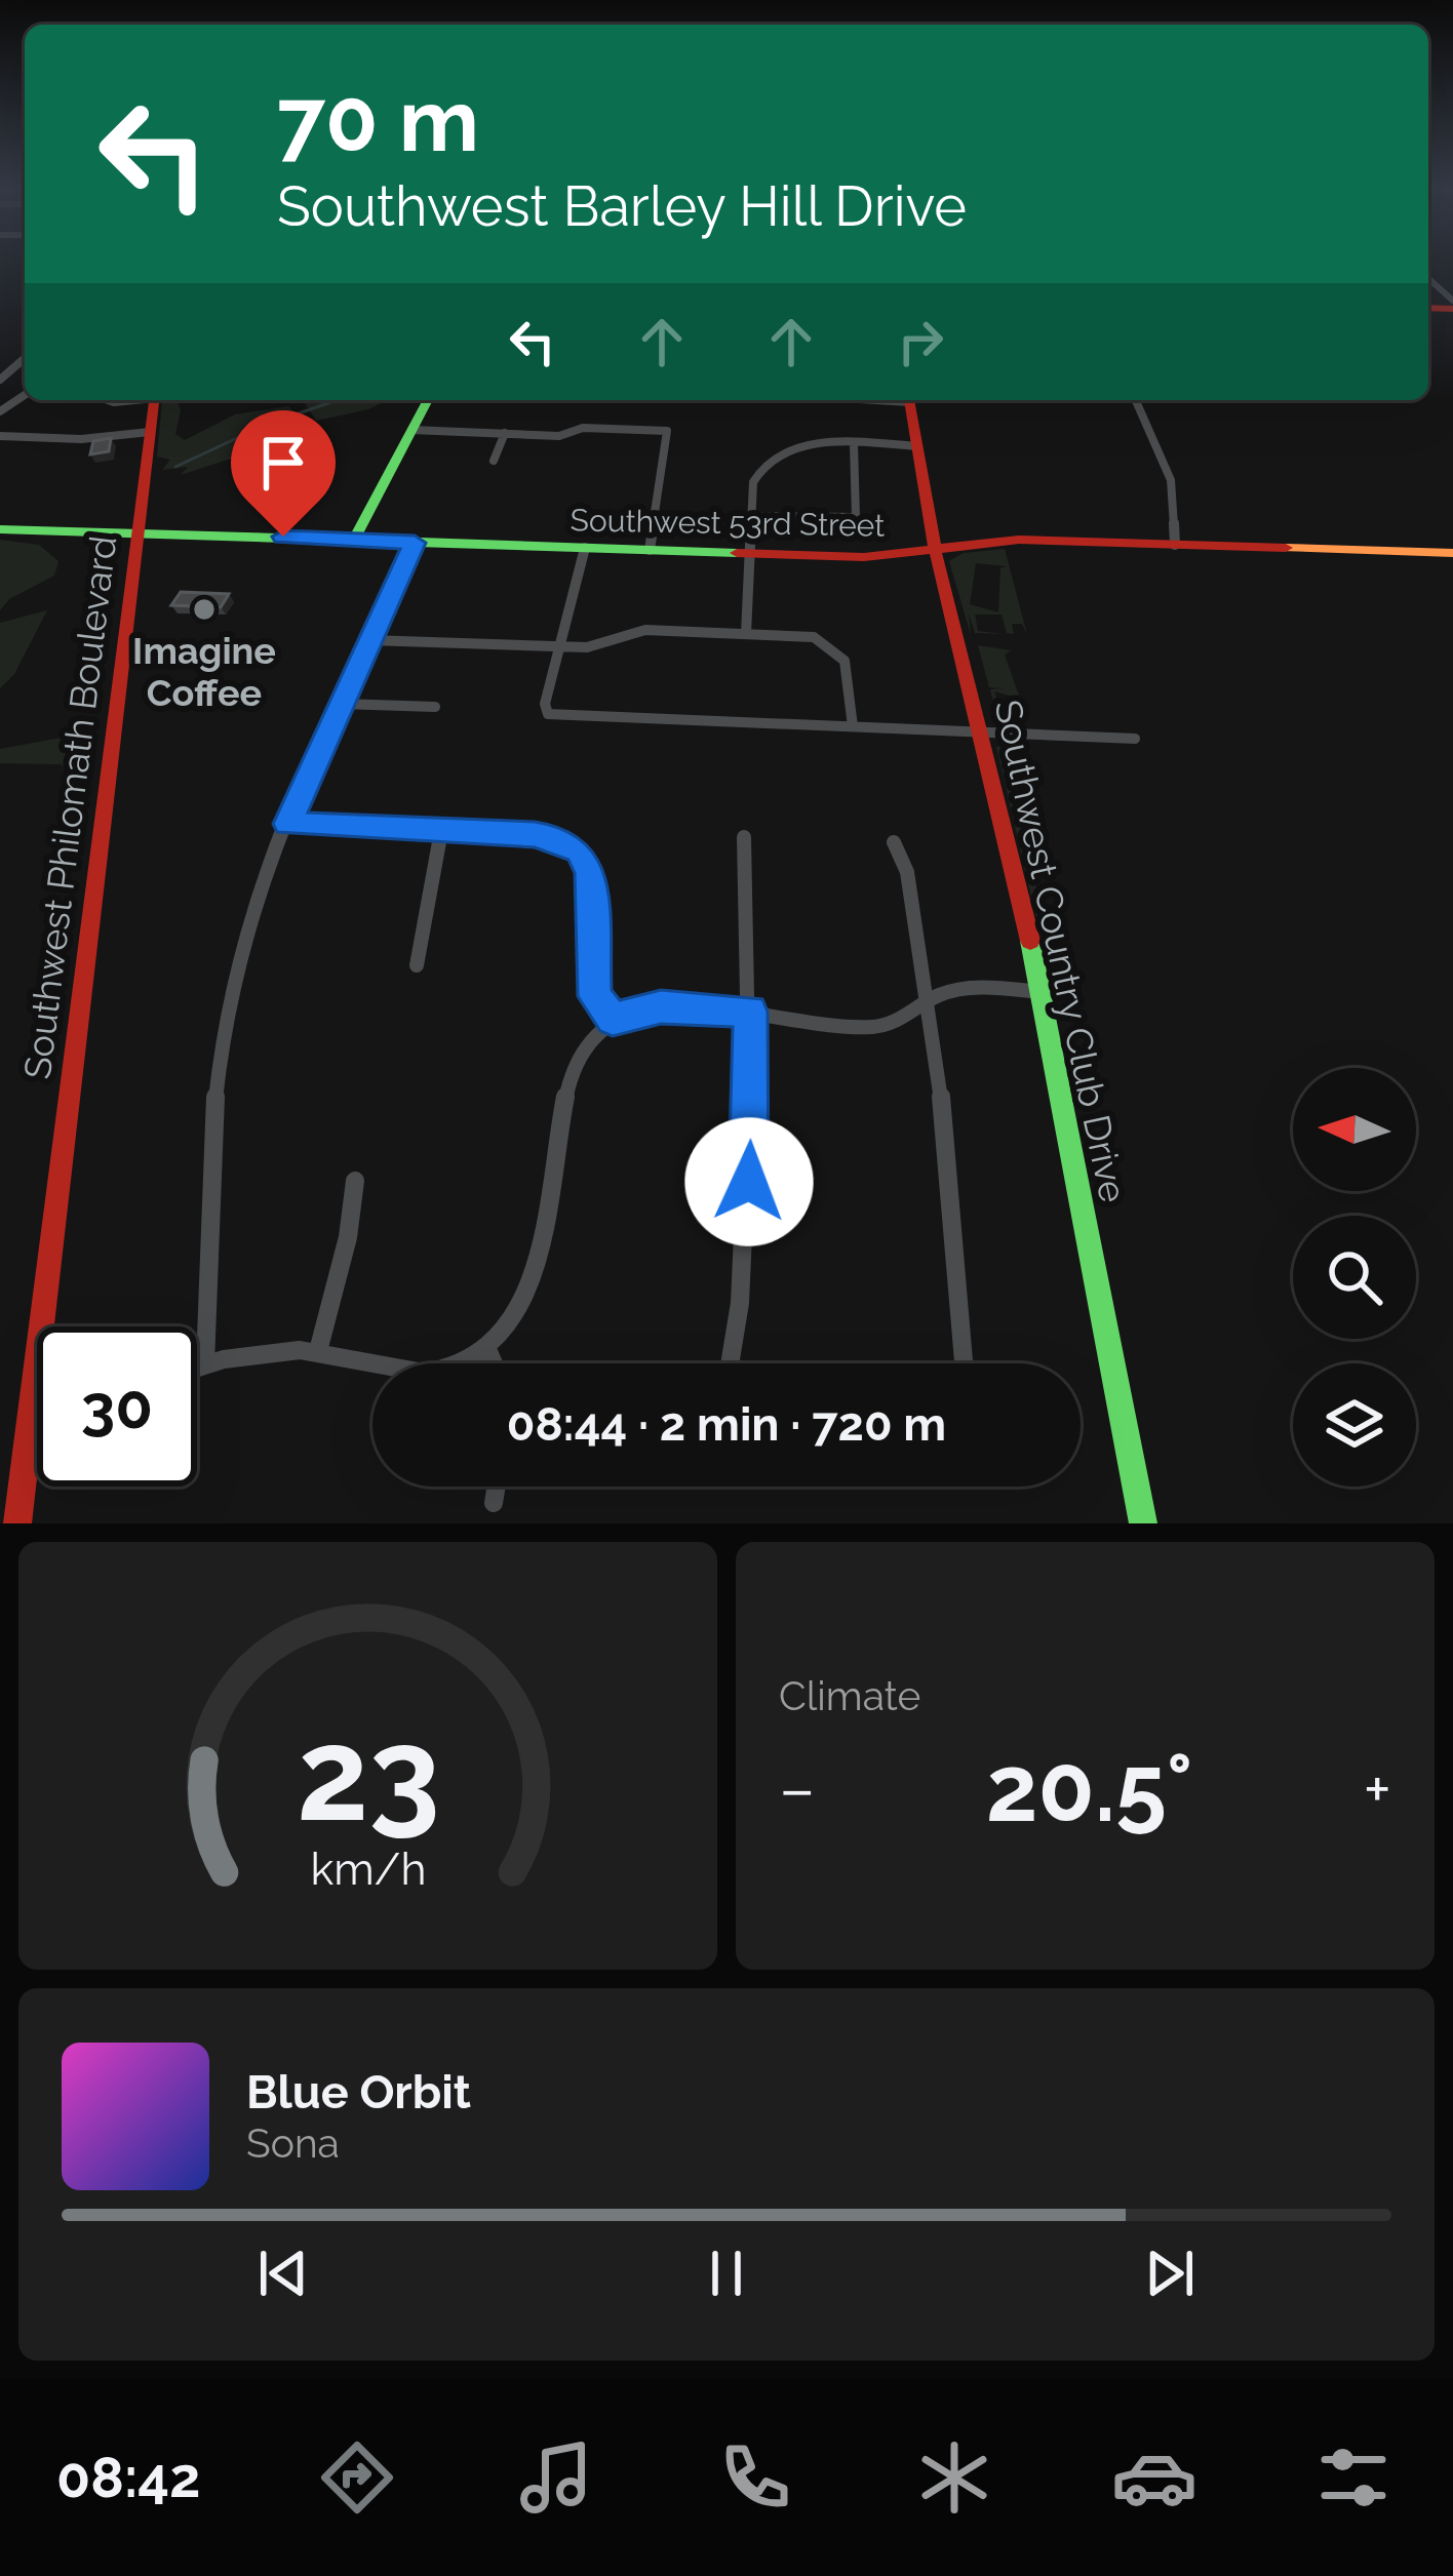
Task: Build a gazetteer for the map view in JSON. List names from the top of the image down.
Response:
{
  "streets": {
    "main road": ["Southwest 53rd Street", "Southwest Philomath Boulevard", "Southwest Country Club Drive"]
  },
  "crossings": [
    ["Southwest 53rd Street", "Southwest Philomath Boulevard"],
    ["Southwest 53rd Street", "Southwest Country Club Drive"]
  ],
  "places": ["Imagine Coffee"],
  "north": "left",
  "page": {
    "turn": ["70 m", "Southwest Barley Hill Drive"],
    "limit": "30",
    "trip": "08:44 · 2 min · 720 m",
    "tile": "Climate",
    "heat": ["−", "20.5°", "+"],
    "song": ["Blue Orbit", "Sona"],
    "tabs": "08:42",
    "gauge": ["23", "km/h"]
  }
}
